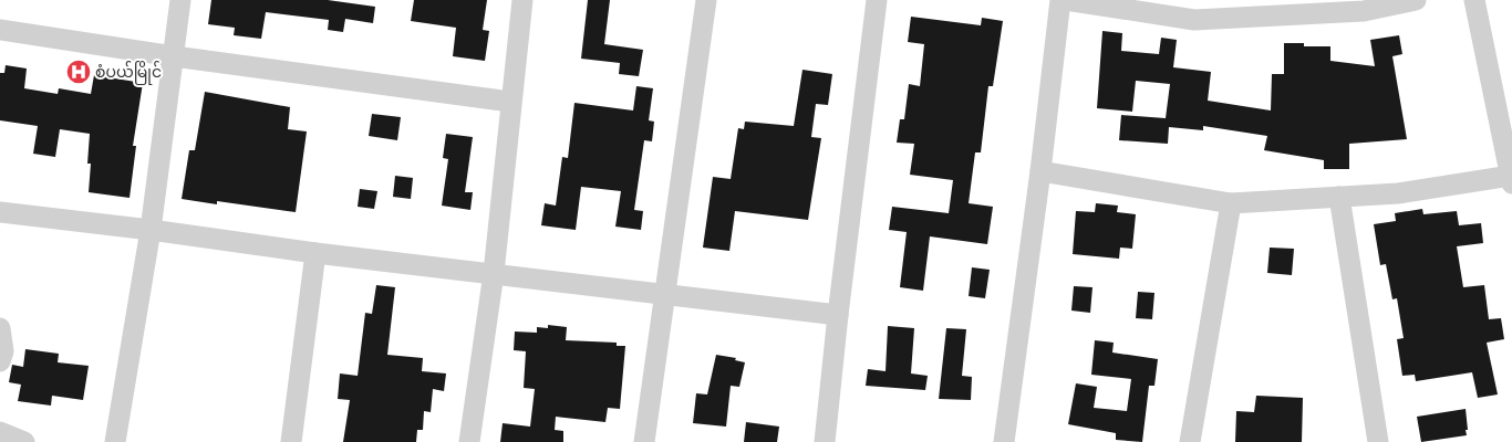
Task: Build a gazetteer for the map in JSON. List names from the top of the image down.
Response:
{
  "places": {
    "hospital": ["စံပယ်မြိုင်"]
  }
}
